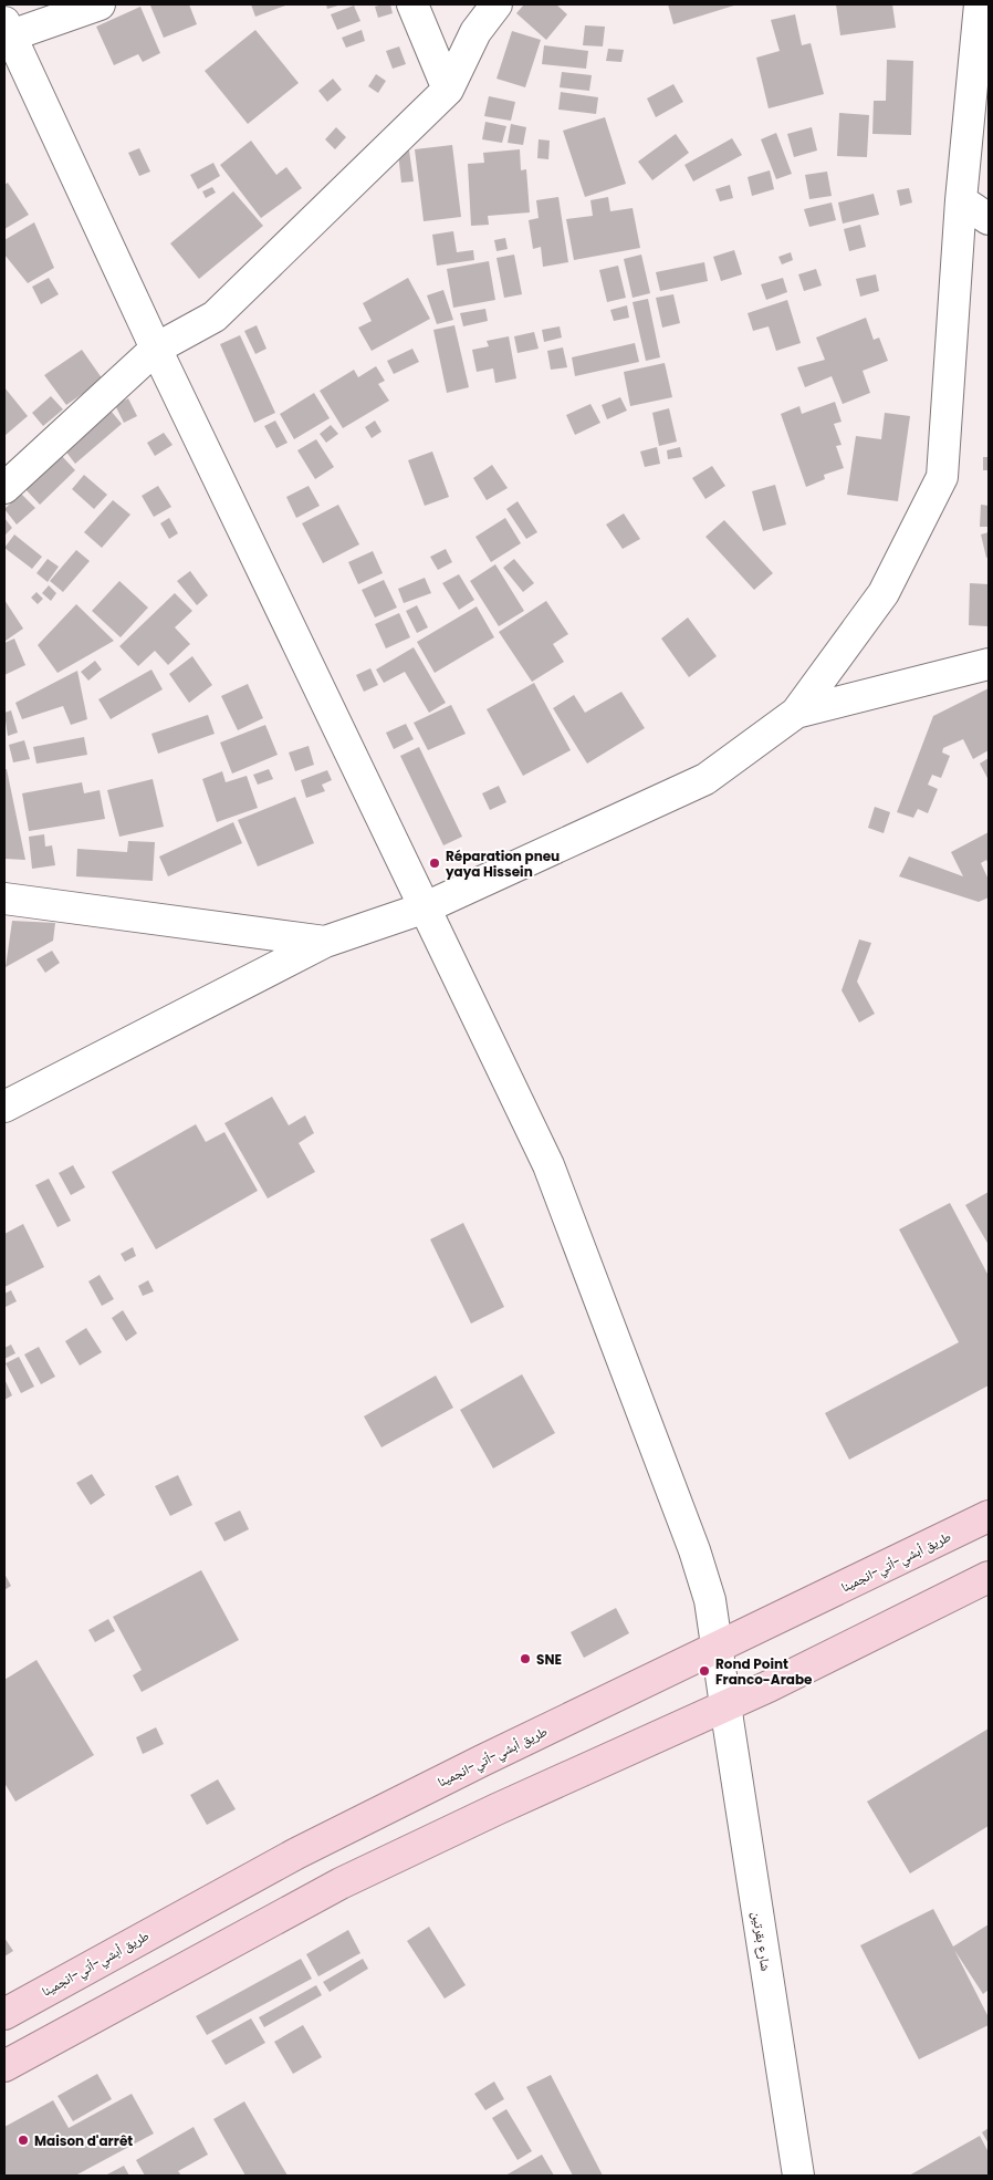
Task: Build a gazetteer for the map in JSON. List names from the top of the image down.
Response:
{
  "streets": {
    "highway": ["طريق أبشي-أتي-انجمينا"],
    "street": ["شارع بقرتين"]
  },
  "crossings": [
    ["طريق أبشي-أتي-انجمينا", "شارع بقرتين"]
  ],
  "places": [
    "Réparation pneu yaya Hissein",
    "SNE",
    "Rond Point Franco-Arabe",
    "Maison d'arrêt"
  ]
}
